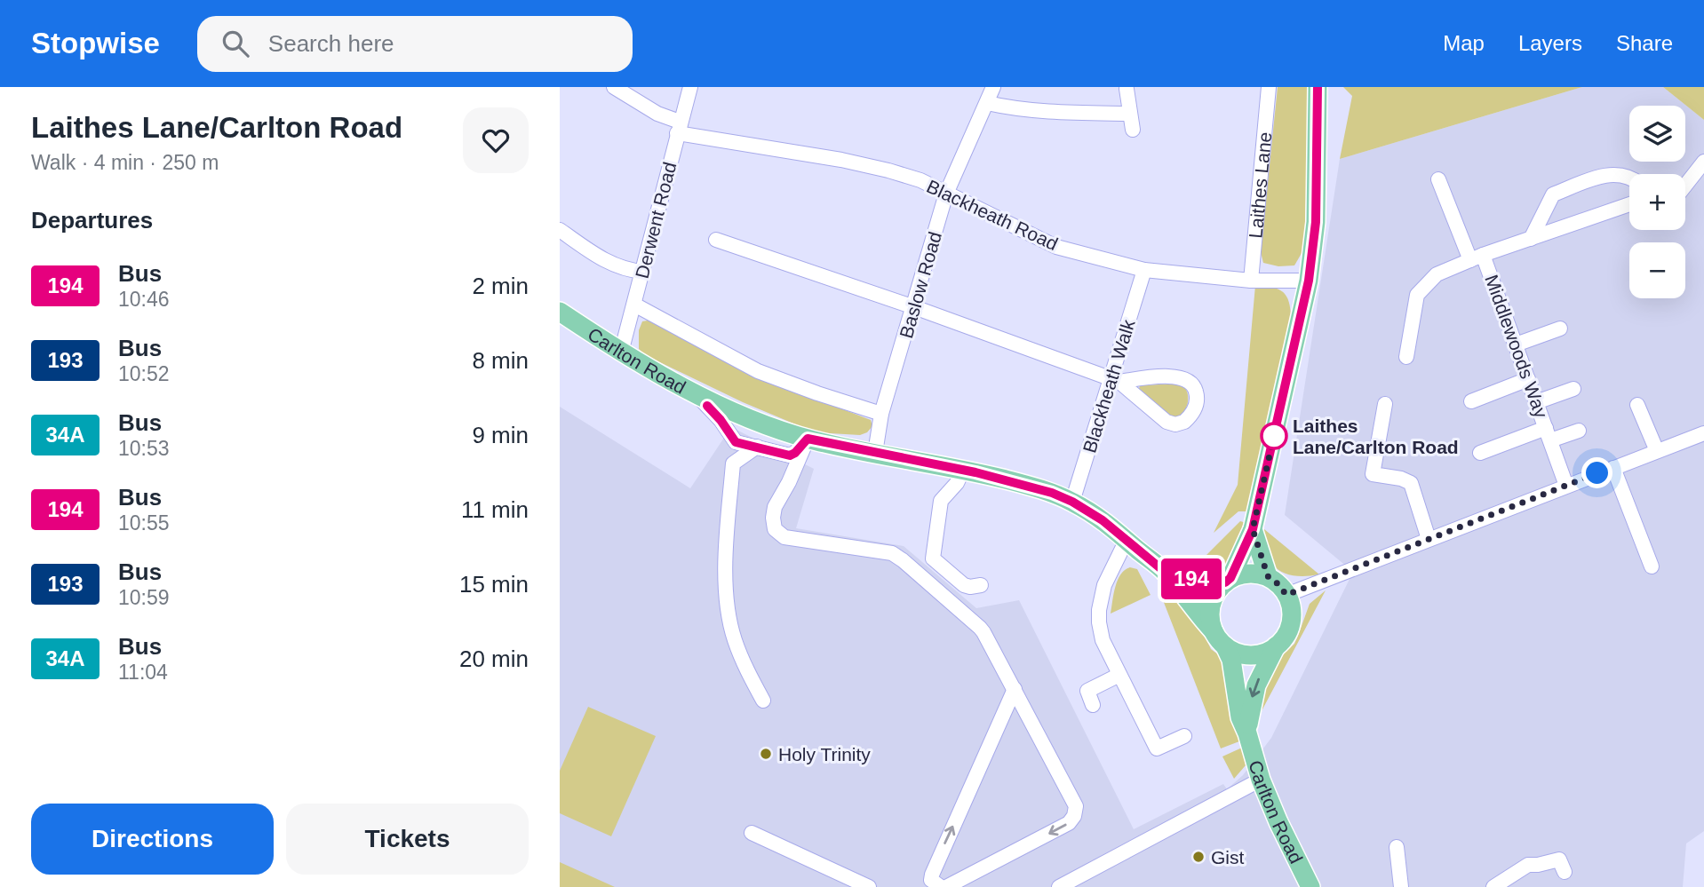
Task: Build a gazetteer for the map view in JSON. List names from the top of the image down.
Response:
{
  "streets": {
    "main road": ["Carlton Road"],
    "street": [
      "Laithes Lane",
      "Blackheath Road",
      "Derwent Road",
      "Baslow Road",
      "Middlewoods Way",
      "Blackheath Walk"
    ]
  },
  "crossings": [
    ["Laithes Lane", "Blackheath Road"],
    ["Blackheath Road", "Derwent Road"],
    ["Blackheath Road", "Baslow Road"],
    ["Blackheath Road", "Blackheath Walk"],
    ["Derwent Road", "Carlton Road"],
    ["Baslow Road", "Carlton Road"],
    ["Carlton Road", "Blackheath Walk"]
  ],
  "places": ["Laithes Lane/Carlton Road", "Holy Trinity", "Gist"],
  "lines": ["bus line 194"],
  "page": {
    "header": "Stopwise",
    "search": "Search here",
    "nav": ["Map", "Layers", "Share"],
    "heading": [
      ["Laithes Lane/Carlton Road", "Walk · 4 min · 250 m"],
      "Departures"
    ],
    "on_map": "194",
    "map_buttons": ["+", "−"],
    "list": [
      {
        "mark": "194",
        "name": "Bus",
        "note": "10:46",
        "value": "2 min"
      },
      {
        "mark": "193",
        "name": "Bus",
        "note": "10:52",
        "value": "8 min"
      },
      {
        "mark": "34A",
        "name": "Bus",
        "note": "10:53",
        "value": "9 min"
      },
      {
        "mark": "194",
        "name": "Bus",
        "note": "10:55",
        "value": "11 min"
      },
      {
        "mark": "193",
        "name": "Bus",
        "note": "10:59",
        "value": "15 min"
      },
      {
        "mark": "34A",
        "name": "Bus",
        "note": "11:04",
        "value": "20 min"
      }
    ],
    "buttons": ["Directions", "Tickets"]
  }
}
